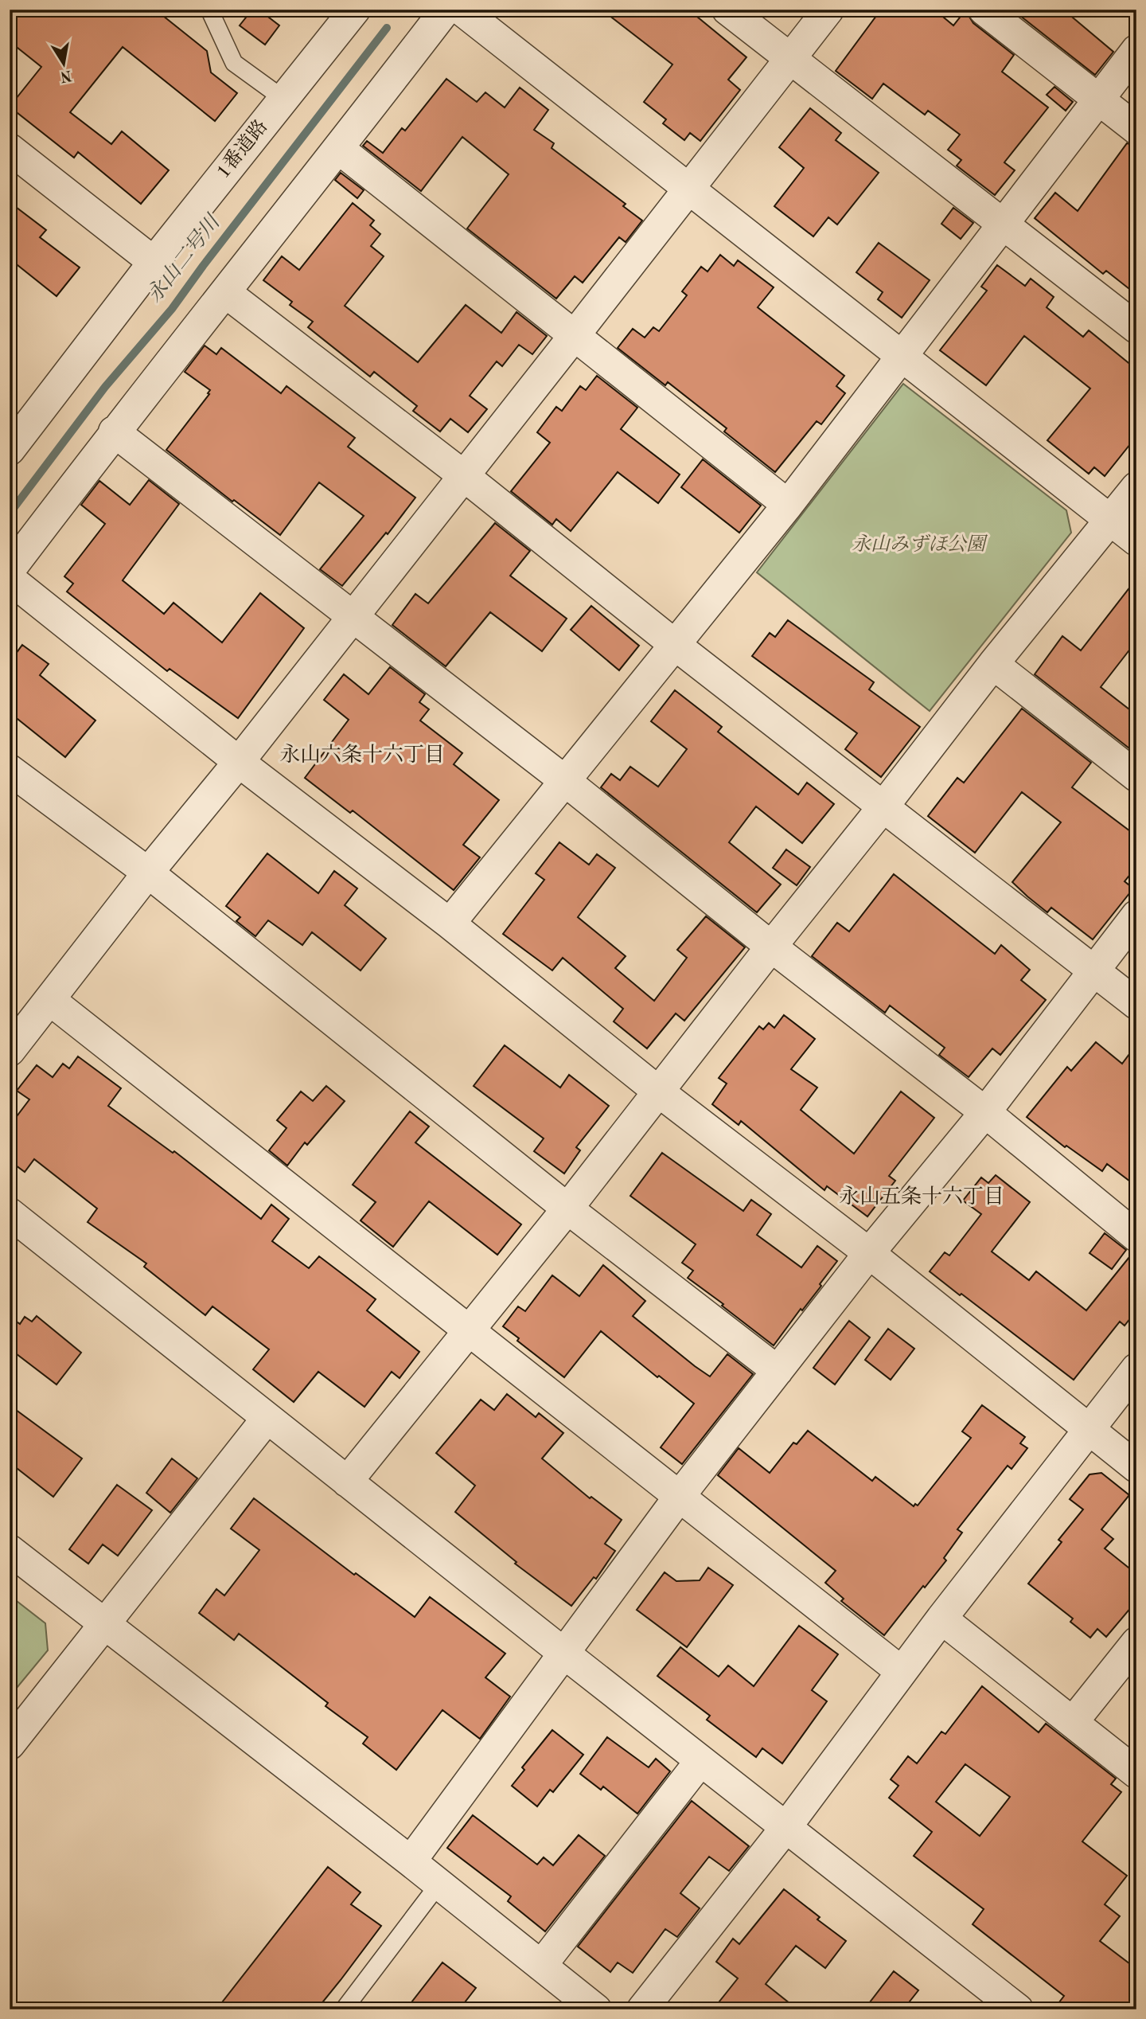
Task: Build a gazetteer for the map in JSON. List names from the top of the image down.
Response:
{
  "streets": {
    "street": ["1番道路"]
  },
  "districts": ["永山六条十六丁目", "永山五条十六丁目"],
  "water": ["永山二号川"],
  "parks": ["永山みずほ公園"],
  "north": "bottom"
}
